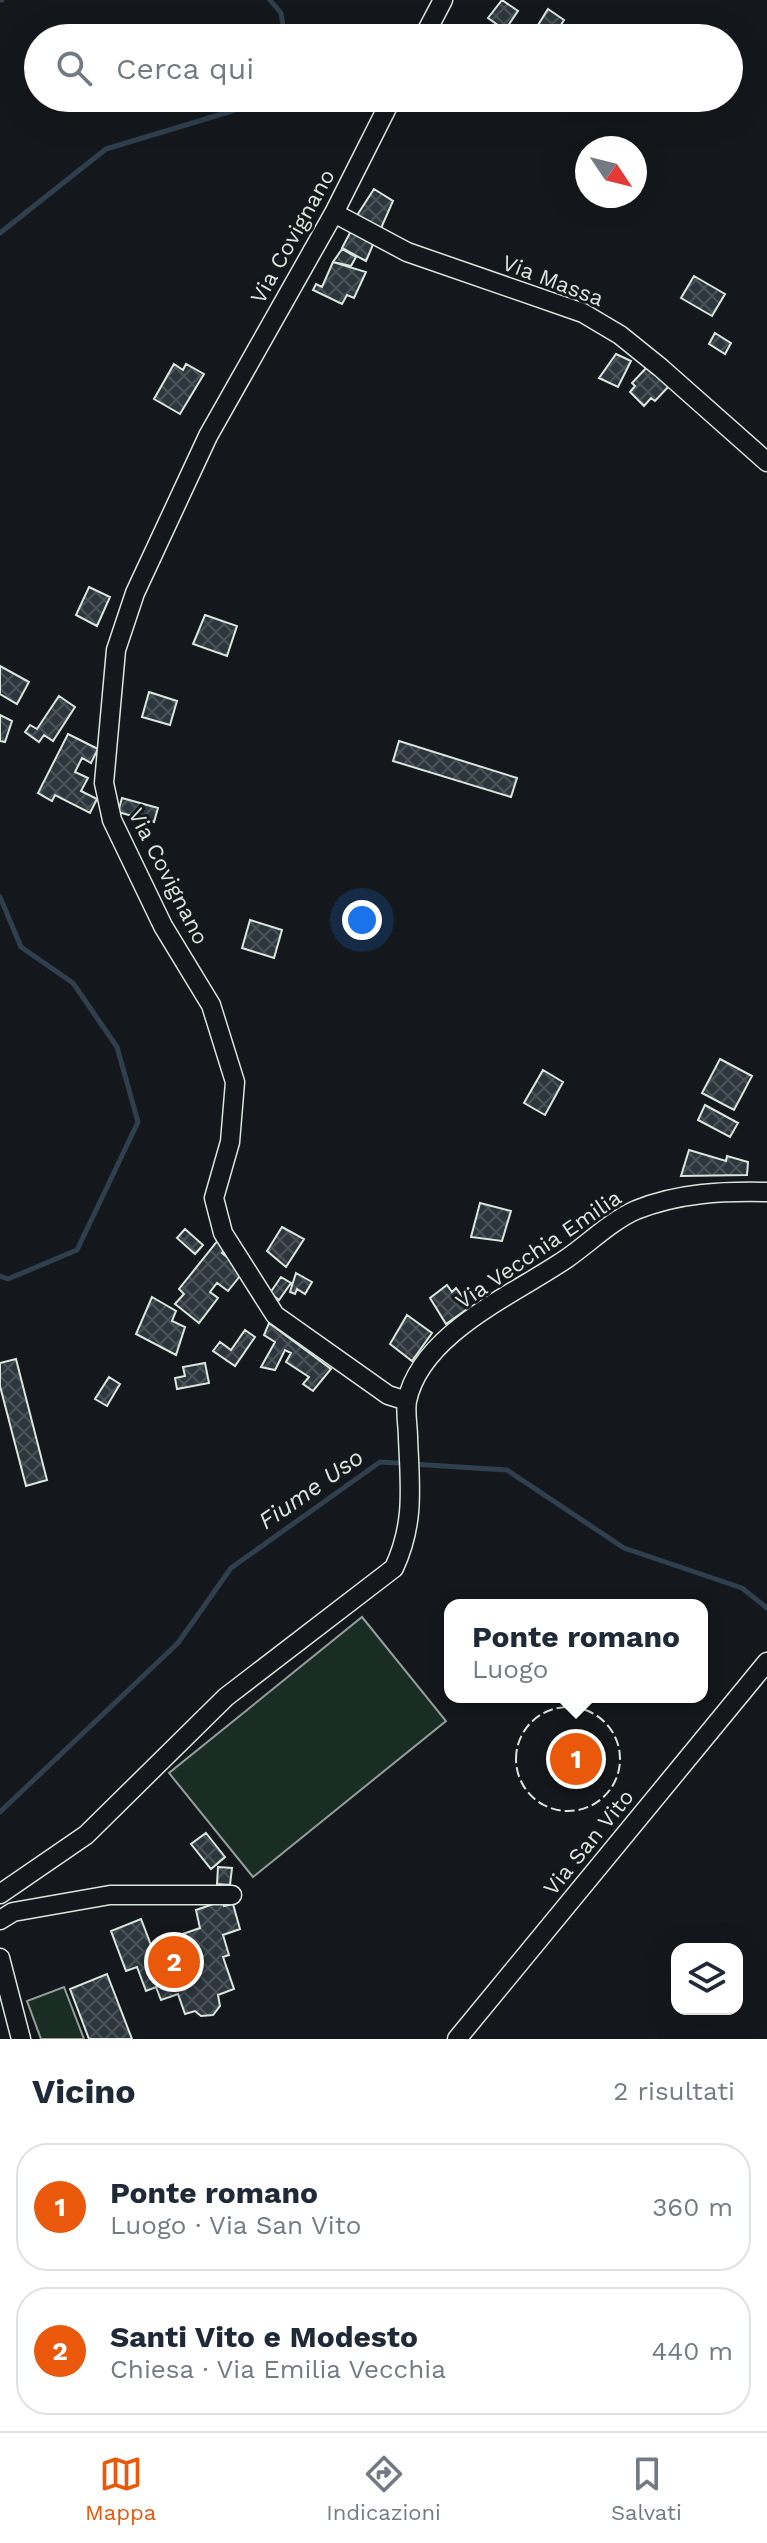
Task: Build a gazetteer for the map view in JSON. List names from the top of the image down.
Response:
{
  "streets": {
    "street": [
      "Via Covignano",
      "Via Massa",
      "Via Vecchia Emilia",
      "Via San Vito"
    ]
  },
  "crossings": [
    ["Via Covignano", "Via Massa"],
    ["Via Covignano", "Via Vecchia Emilia"]
  ],
  "water": ["Fiume Uso"],
  "north": "bottom right",
  "page": {
    "search": "Cerca qui",
    "popup": ["Ponte romano", "Luogo"],
    "pins": ["1", "2"],
    "heading": ["Vicino", "2 risultati"],
    "list": [
      {
        "mark": "1",
        "name": "Ponte romano",
        "note": "Luogo · Via San Vito",
        "value": "360 m"
      },
      {
        "mark": "2",
        "name": "Santi Vito e Modesto",
        "note": "Chiesa · Via Emilia Vecchia",
        "value": "440 m"
      }
    ],
    "nav": ["Mappa", "Indicazioni", "Salvati"]
  }
}
